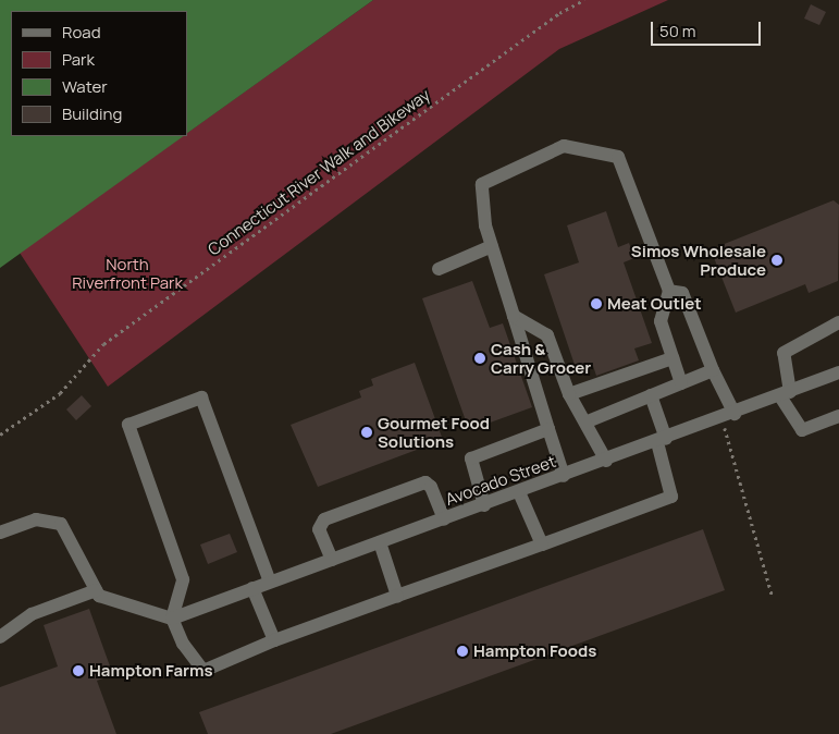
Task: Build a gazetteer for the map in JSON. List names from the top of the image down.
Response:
{
  "streets": {
    "street": ["Avocado Street"],
    "path": ["Connecticut River Walk and Bikeway"]
  },
  "parks": ["North Riverfront Park"],
  "places": [
    "Simos Wholesale Produce",
    "Meat Outlet",
    "Cash & Carry Grocer",
    "Gourmet Food Solutions",
    "Hampton Foods",
    "Hampton Farms"
  ],
  "legend": [
    "Road",
    "Park",
    "Water",
    "Building"
  ],
  "scale_bar": "50 m"
}
